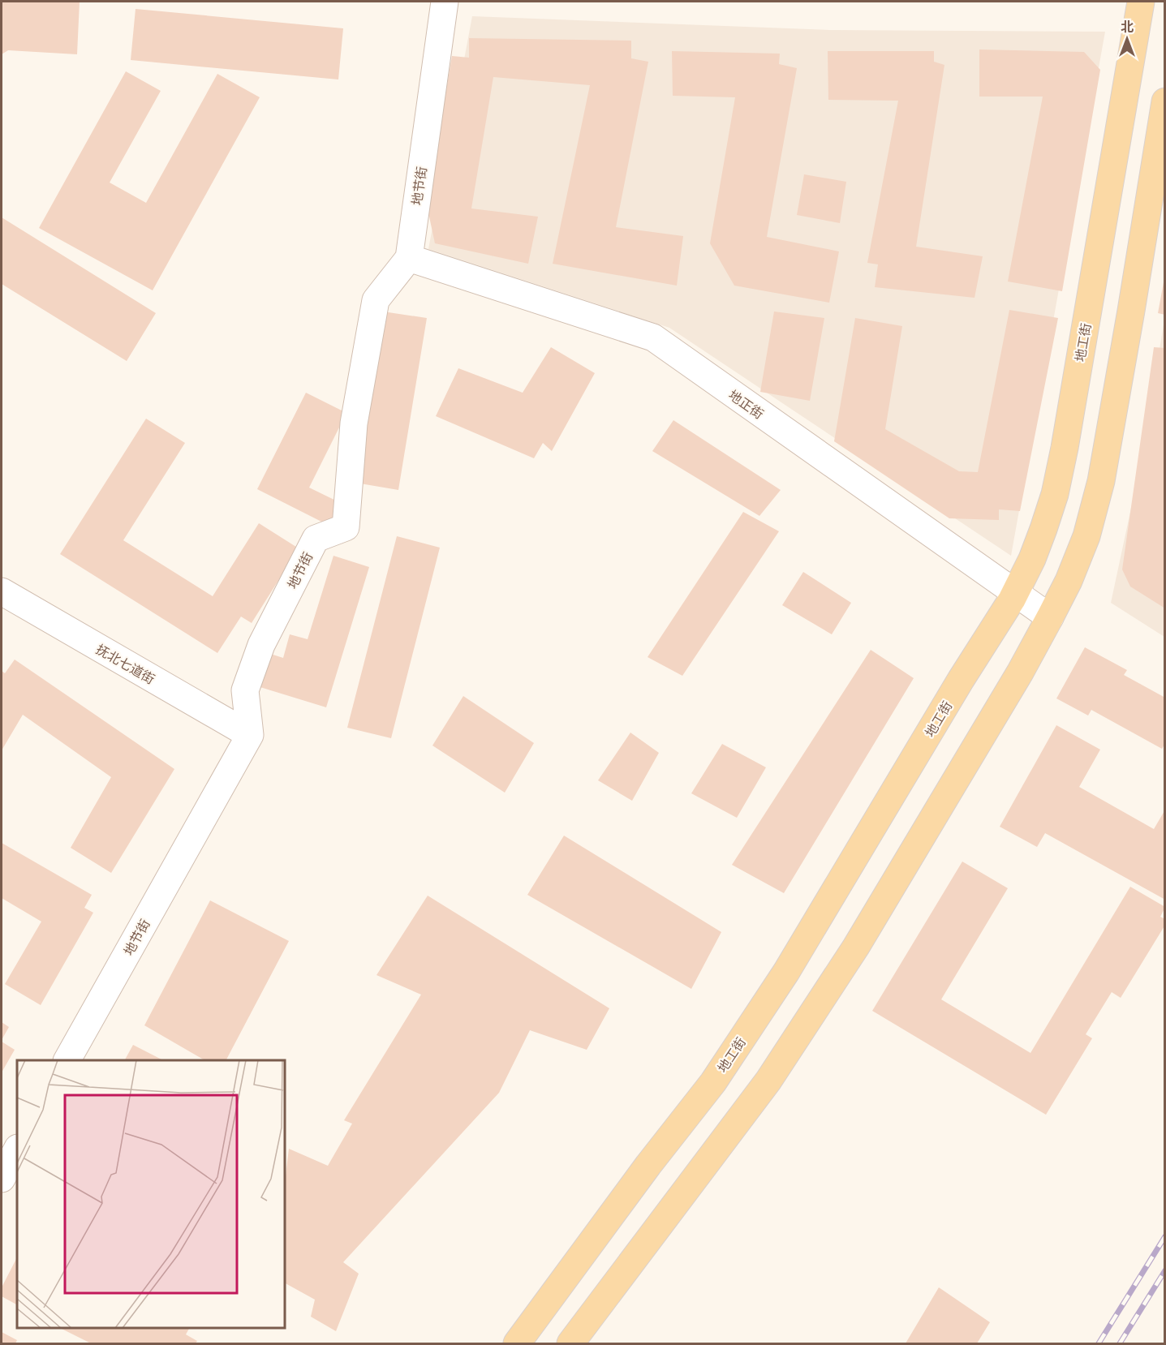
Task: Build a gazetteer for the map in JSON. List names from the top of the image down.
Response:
{
  "streets": {
    "main road": ["地工街"],
    "street": ["地节街", "地正街", "抚北七道街"]
  },
  "crossings": [
    ["地节街", "地正街"],
    ["地节街", "抚北七道街"],
    ["地工街", "地正街"]
  ],
  "north": "top"
}
